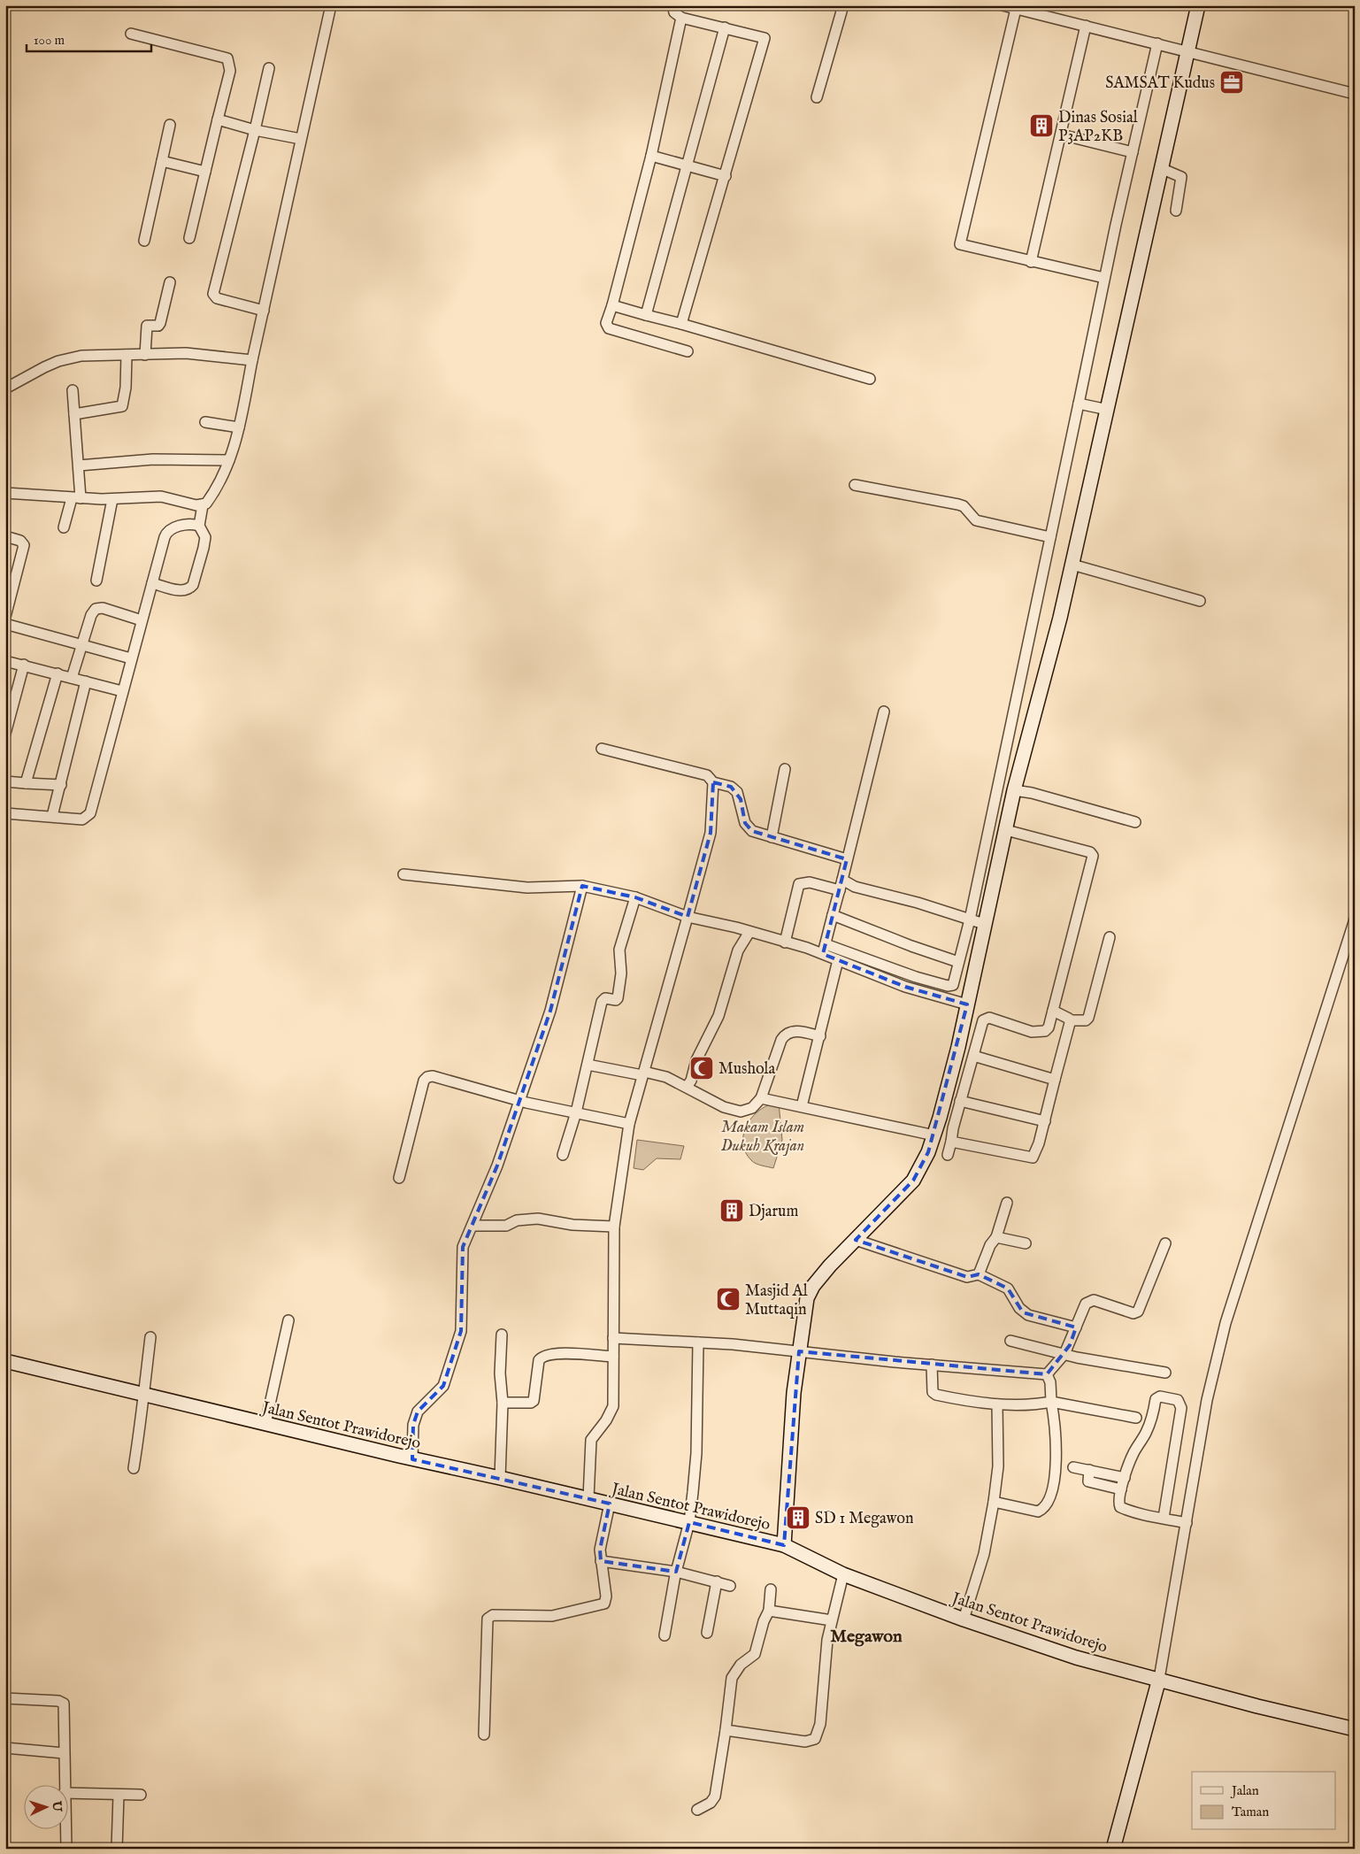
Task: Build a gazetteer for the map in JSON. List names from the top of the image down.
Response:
{
  "streets": {
    "street": ["Jalan Sentot Prawidorejo"]
  },
  "districts": ["Megawon"],
  "parks": ["Makam Islam Dukuh Krajan"],
  "places": {
    "office": ["SAMSAT Kudus"],
    "building": ["Dinas Sosial P3AP2KB", "Djarum", "SD 1 Megawon"],
    "mosque": ["Mushola", "Masjid Al Muttaqin"]
  },
  "legend": ["Jalan", "Taman"],
  "scale_bar": "100 m",
  "north": "right"
}
